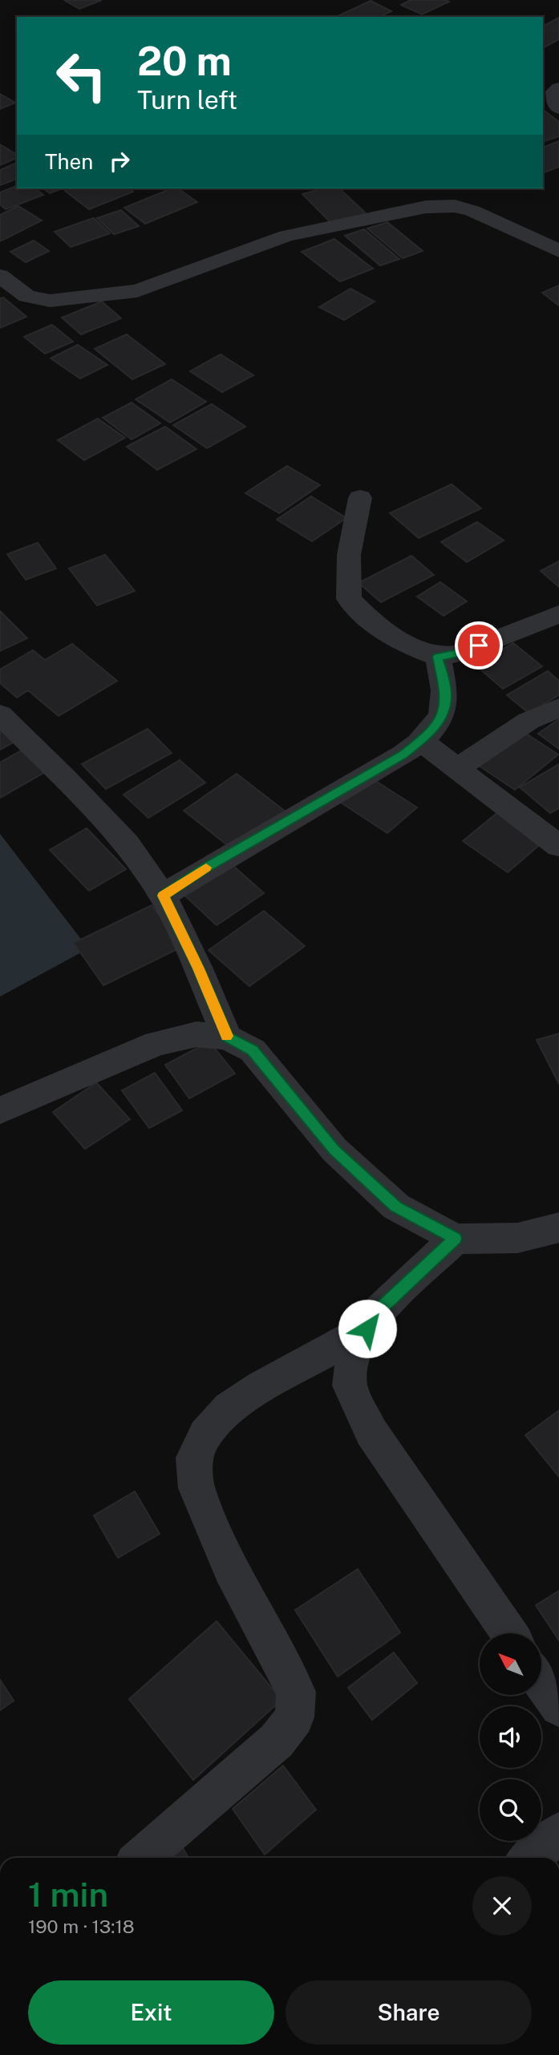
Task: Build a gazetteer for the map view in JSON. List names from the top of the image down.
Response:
{
  "north": "top left",
  "page": {
    "turn": ["20 m", "Turn left"],
    "then": "Then",
    "heading": ["1 min", "190 m · 13:18"],
    "buttons": ["Exit", "Share"]
  }
}
